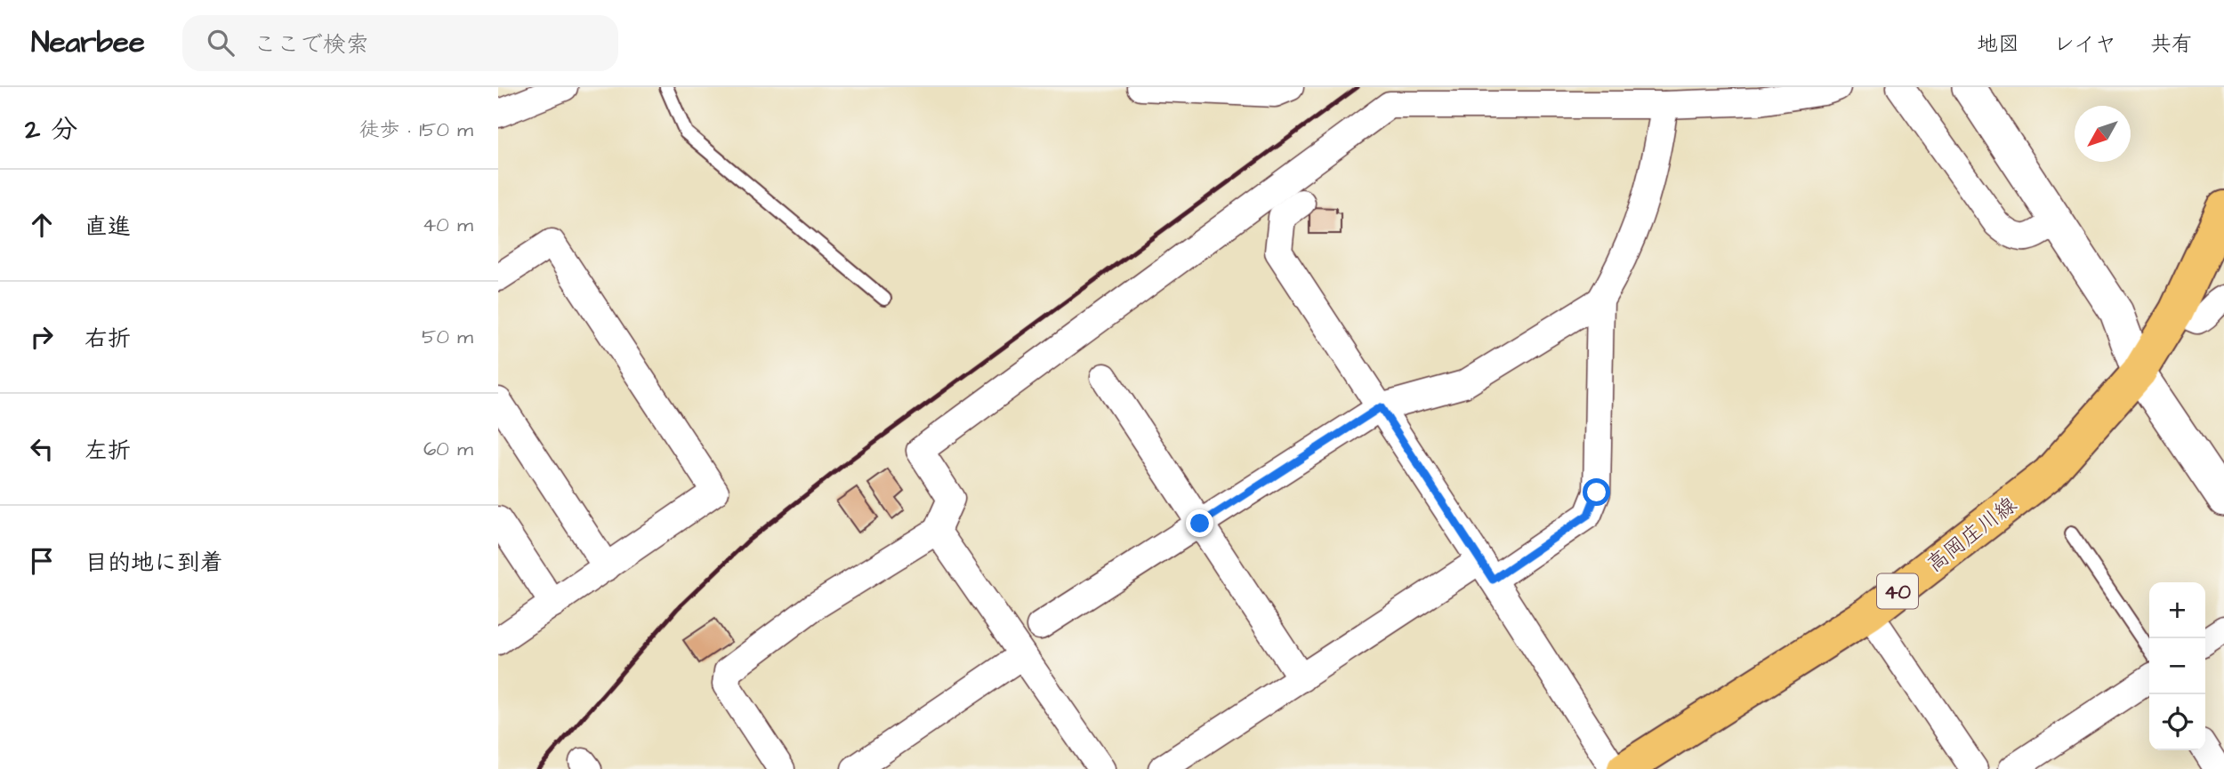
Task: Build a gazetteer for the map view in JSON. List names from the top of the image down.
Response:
{
  "streets": {
    "main road": ["高岡庄川線", "40"]
  },
  "north": "bottom left",
  "page": {
    "header": "Nearbee",
    "search": "ここで検索",
    "nav": ["地図", "レイヤ", "共有"],
    "heading": ["2 分", "徒歩 · 150 m"],
    "list": [
      ["直進", "40 m"],
      ["右折", "50 m"],
      ["左折", "60 m"],
      "目的地に到着"
    ],
    "map_buttons": ["+", "−"]
  }
}
